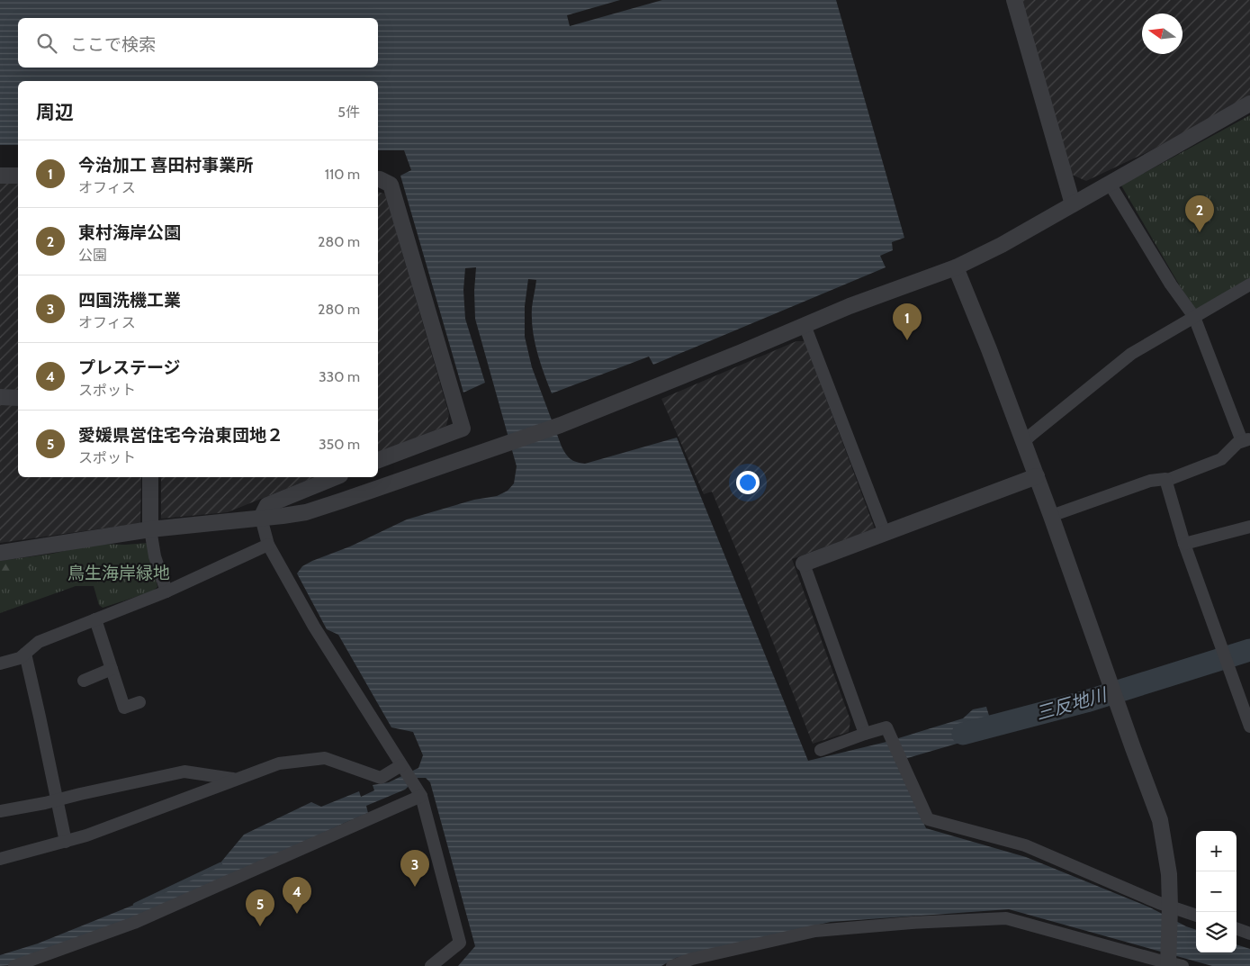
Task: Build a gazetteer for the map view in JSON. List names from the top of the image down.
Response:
{
  "water": ["三反地川"],
  "parks": ["鳥生海岸緑地"],
  "north": "left",
  "page": {
    "search": "ここで検索",
    "heading": ["周辺", "5件"],
    "list": [
      {
        "mark": "1",
        "name": "今治加工 喜田村事業所",
        "note": "オフィス",
        "value": "110 m"
      },
      {
        "mark": "2",
        "name": "東村海岸公園",
        "note": "公園",
        "value": "280 m"
      },
      {
        "mark": "3",
        "name": "四国洗機工業",
        "note": "オフィス",
        "value": "280 m"
      },
      {
        "mark": "4",
        "name": "プレステージ",
        "note": "スポット",
        "value": "330 m"
      },
      {
        "mark": "5",
        "name": "愛媛県営住宅今治東団地２",
        "note": "スポット",
        "value": "350 m"
      }
    ],
    "pins": [
      "2",
      "1",
      "3",
      "4",
      "5"
    ],
    "map_buttons": ["+", "−"]
  }
}
